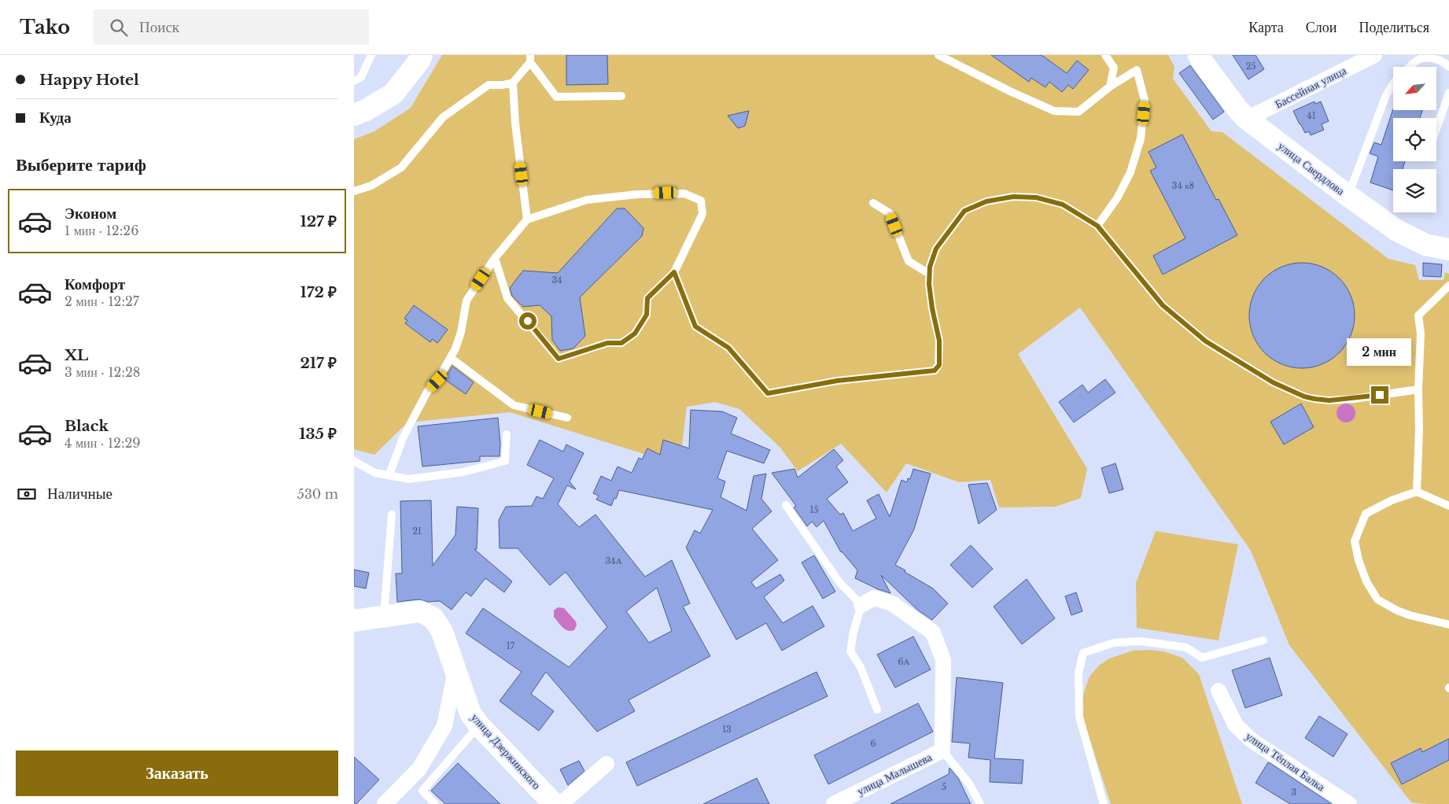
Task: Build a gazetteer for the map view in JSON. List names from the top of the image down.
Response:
{
  "streets": {
    "main road": ["улица Свердлова", "улица Дзержинского"],
    "street": ["Бассейная улица", "улица Тёплая Балка", "улица Малышева"]
  },
  "crossings": [
    ["Бассейная улица", "улица Свердлова"]
  ],
  "house_numbers": [
    "25",
    "41",
    "34 к8",
    "34",
    "15",
    "21",
    "34А",
    "17",
    "6А",
    "13",
    "6",
    "5",
    "3"
  ],
  "north": "bottom left",
  "page": {
    "header": "Tako",
    "search": "Поиск",
    "nav": ["Карта", "Слои", "Поделиться"],
    "banner": ["Happy Hotel", "Куда"],
    "heading": "Выберите тариф",
    "list": [
      {
        "name": "Эконом",
        "note": "1 мин · 12:26",
        "value": "127 ₽"
      },
      {
        "name": "Комфорт",
        "note": "2 мин · 12:27",
        "value": "172 ₽"
      },
      {
        "name": "XL",
        "note": "3 мин · 12:28",
        "value": "217 ₽"
      },
      {
        "name": "Black",
        "note": "4 мин · 12:29",
        "value": "135 ₽"
      }
    ],
    "bubble": "2 мин",
    "pay": ["Наличные", "530 m"],
    "buttons": "Заказать"
  }
}
